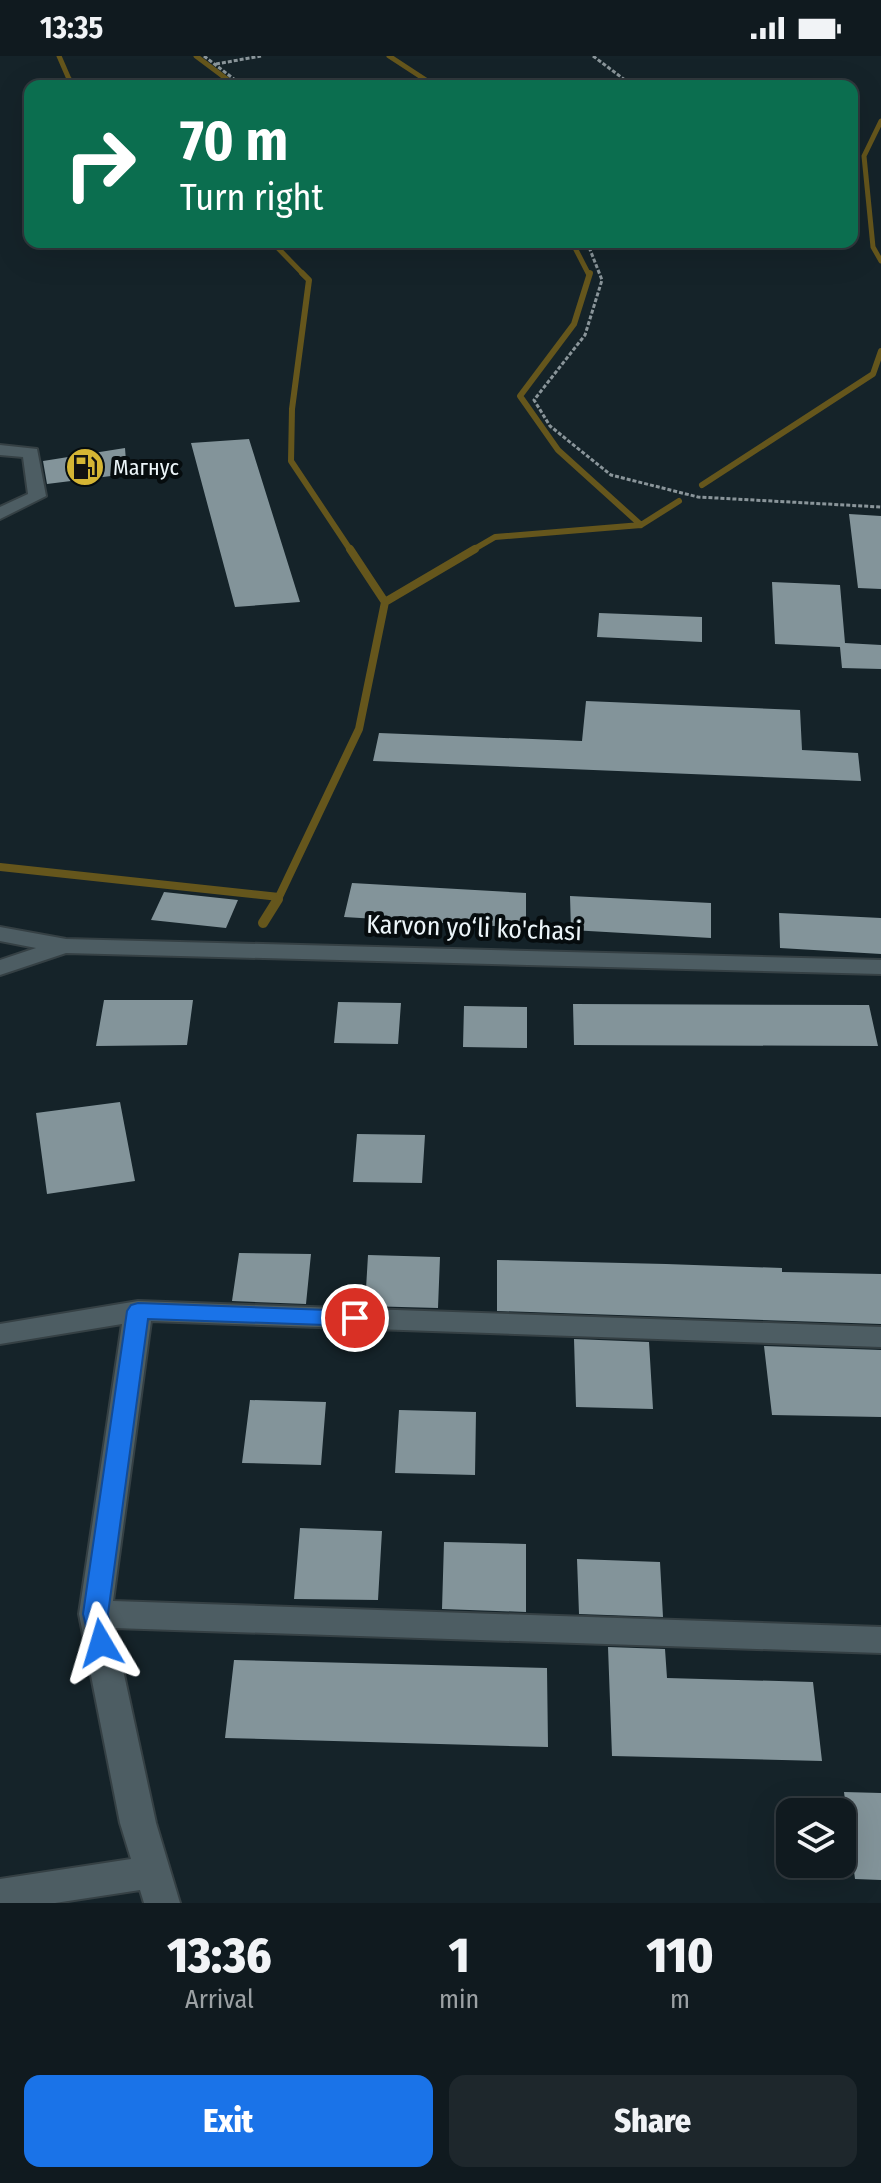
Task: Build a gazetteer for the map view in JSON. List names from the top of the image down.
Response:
{
  "streets": {
    "street": ["Karvon yo‘li ko'chasi"]
  },
  "places": {
    "fuel station": ["Магнус"]
  },
  "page": {
    "status": "13:35",
    "turn": ["70 m", "Turn right"],
    "eta": [
      "13:36",
      "Arrival",
      "1",
      "min",
      "110",
      "m"
    ],
    "buttons": ["Exit", "Share"]
  }
}
